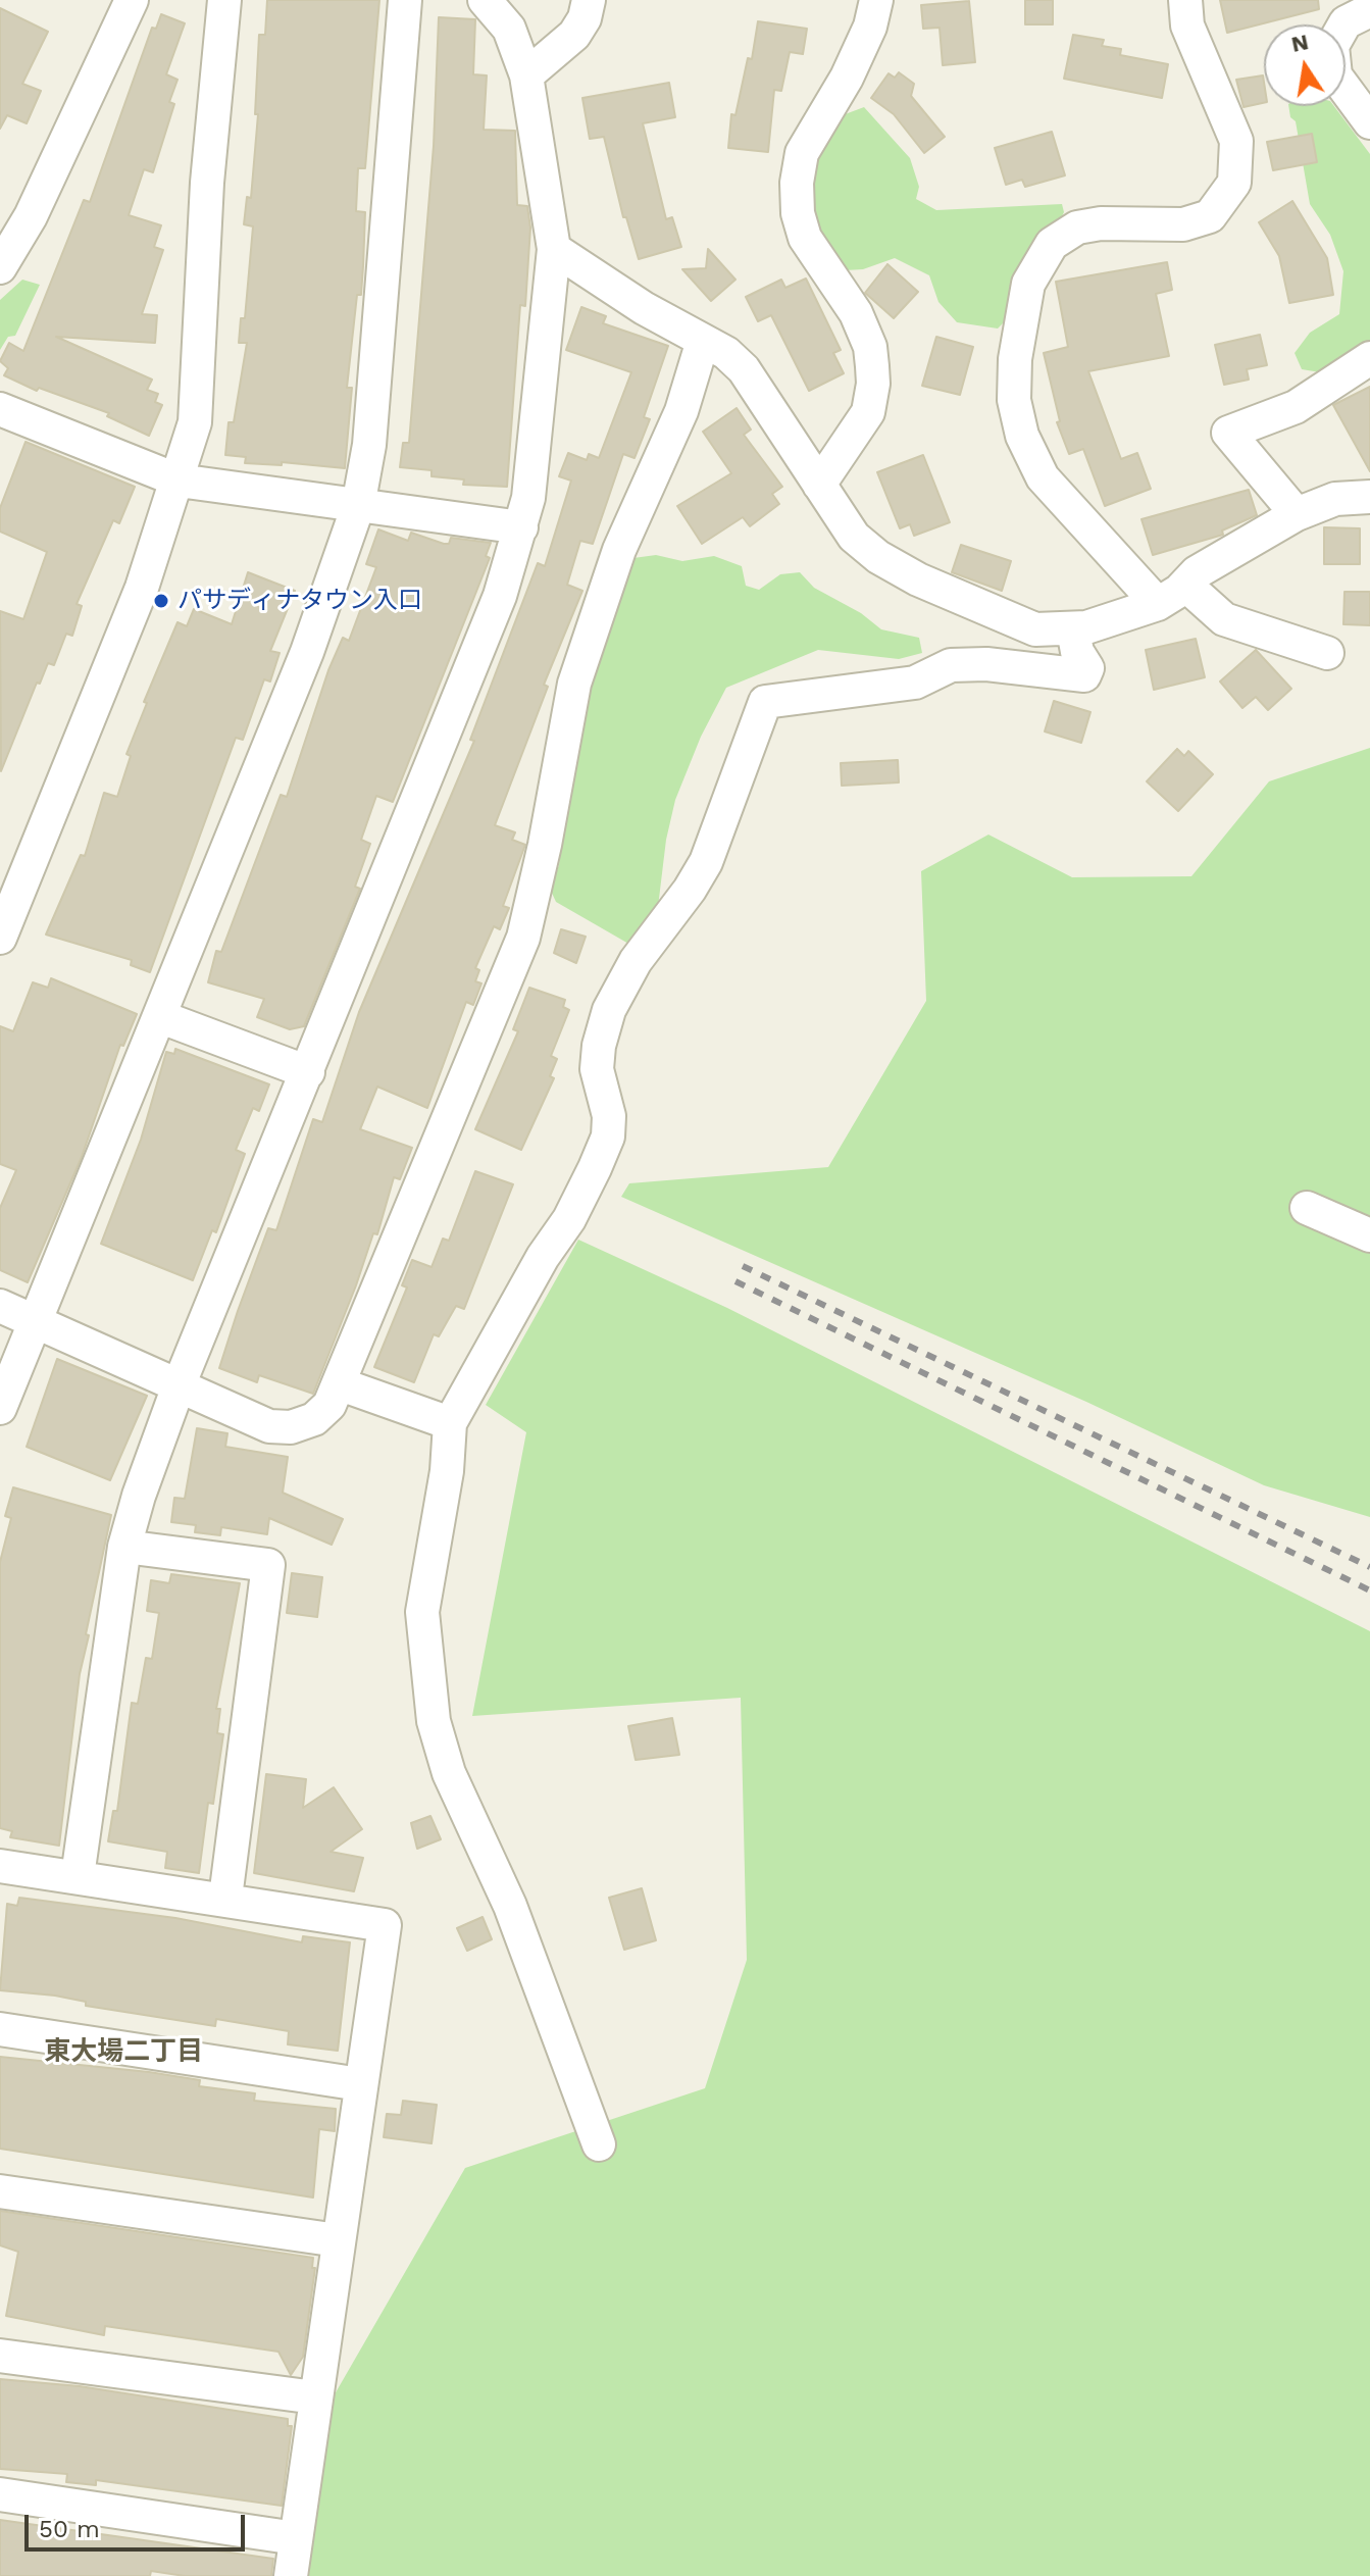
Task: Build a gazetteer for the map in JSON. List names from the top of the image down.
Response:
{
  "districts": ["東大場二丁目"],
  "places": ["パサディナタウン入口"],
  "scale_bar": "50 m",
  "north": "top"
}
